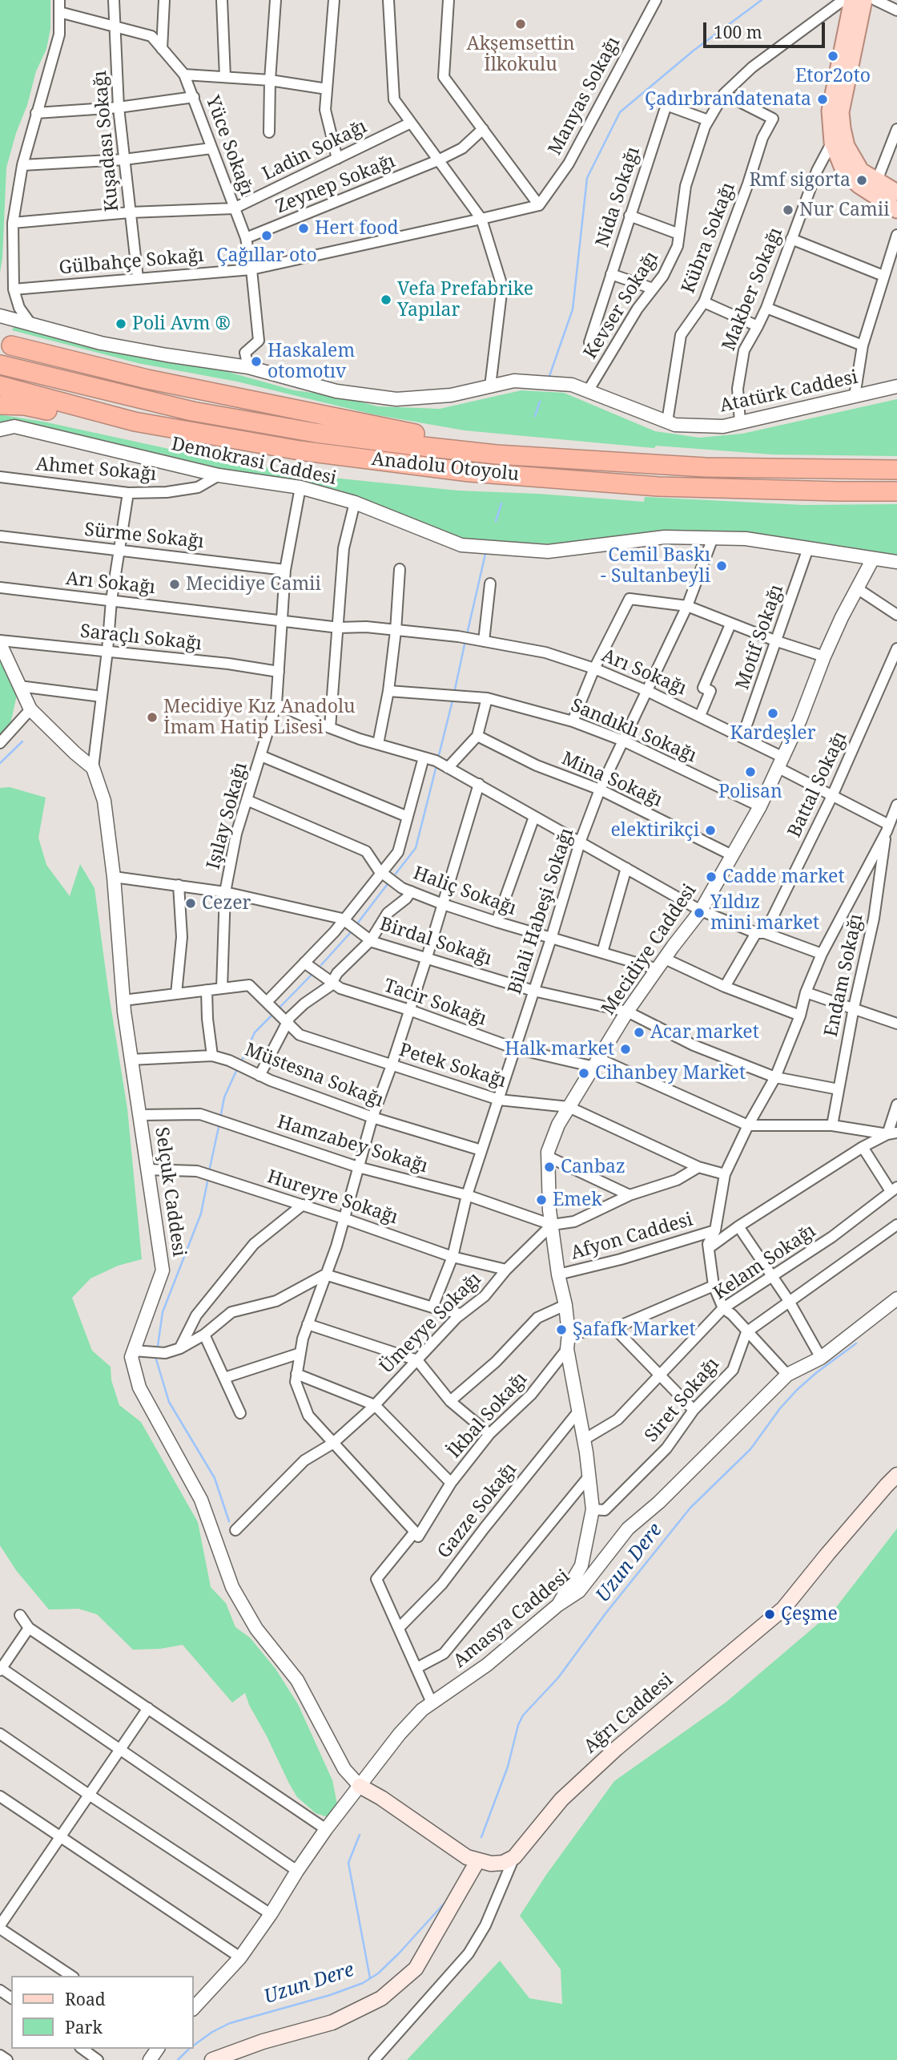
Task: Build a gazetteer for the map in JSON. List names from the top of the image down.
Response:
{
  "streets": {
    "highway": ["Anadolu Otoyolu"],
    "main road": ["Ağrı Caddesi"],
    "street": [
      "Manyas Sokağı",
      "Kuşadası Sokağı",
      "Yüce Sokağı",
      "Ladin Sokağı",
      "Zeynep Sokağı",
      "Nida Sokağı",
      "Kübra Sokağı",
      "Gülbahçe Sokağı",
      "Makber Sokağı",
      "Kevser Sokağı",
      "Atatürk Caddesi",
      "Demokrasi Caddesi",
      "Ahmet Sokağı",
      "Sürme Sokağı",
      "Arı Sokağı",
      "Motif Sokağı",
      "Saraçlı Sokağı",
      "Sandıklı Sokağı",
      "Mina Sokağı",
      "Battal Sokağı",
      "Işılay Sokağı",
      "Haliç Sokağı",
      "Bilali Habeşi Sokağı",
      "Birdal Sokağı",
      "Mecidiye Caddesi",
      "Endam Sokağı",
      "Tacir Sokağı",
      "Petek Sokağı",
      "Müstesna Sokağı",
      "Hamzabey Sokağı",
      "Selçuk Caddesi",
      "Hureyre Sokağı",
      "Afyon Caddesi",
      "Kelam Sokağı",
      "Ümeyye Sokağı",
      "Siret Sokağı",
      "İkbal Sokağı",
      "Gazze Sokağı",
      "Amasya Caddesi"
    ]
  },
  "crossings": [
    ["Manyas Sokağı", "Gülbahçe Sokağı"],
    ["Kuşadası Sokağı", "Yüce Sokağı"],
    ["Kuşadası Sokağı", "Gülbahçe Sokağı"],
    ["Yüce Sokağı", "Ladin Sokağı"],
    ["Yüce Sokağı", "Zeynep Sokağı"],
    ["Yüce Sokağı", "Gülbahçe Sokağı"],
    ["Yüce Sokağı", "Atatürk Caddesi"],
    ["Nida Sokağı", "Kevser Sokağı"],
    ["Kübra Sokağı", "Kevser Sokağı"],
    ["Kübra Sokağı", "Atatürk Caddesi"],
    ["Makber Sokağı", "Atatürk Caddesi"],
    ["Kevser Sokağı", "Atatürk Caddesi"],
    ["Demokrasi Caddesi", "Ahmet Sokağı"],
    ["Demokrasi Caddesi", "Motif Sokağı"],
    ["Demokrasi Caddesi", "Işılay Sokağı"],
    ["Demokrasi Caddesi", "Bilali Habeşi Sokağı"],
    ["Demokrasi Caddesi", "Mecidiye Caddesi"],
    ["Sürme Sokağı", "Işılay Sokağı"],
    ["Arı Sokağı", "Motif Sokağı"],
    ["Arı Sokağı", "Battal Sokağı"],
    ["Arı Sokağı", "Işılay Sokağı"],
    ["Arı Sokağı", "Bilali Habeşi Sokağı"],
    ["Arı Sokağı", "Mecidiye Caddesi"],
    ["Arı Sokağı", "Endam Sokağı"],
    ["Saraçlı Sokağı", "Işılay Sokağı"],
    ["Sandıklı Sokağı", "Bilali Habeşi Sokağı"],
    ["Sandıklı Sokağı", "Mecidiye Caddesi"],
    ["Mina Sokağı", "Bilali Habeşi Sokağı"],
    ["Mina Sokağı", "Mecidiye Caddesi"],
    ["Battal Sokağı", "Haliç Sokağı"],
    ["Işılay Sokağı", "Haliç Sokağı"],
    ["Işılay Sokağı", "Birdal Sokağı"],
    ["Işılay Sokağı", "Petek Sokağı"],
    ["Haliç Sokağı", "Bilali Habeşi Sokağı"],
    ["Haliç Sokağı", "Mecidiye Caddesi"],
    ["Bilali Habeşi Sokağı", "Birdal Sokağı"],
    ["Bilali Habeşi Sokağı", "Tacir Sokağı"],
    ["Bilali Habeşi Sokağı", "Petek Sokağı"],
    ["Bilali Habeşi Sokağı", "Müstesna Sokağı"],
    ["Bilali Habeşi Sokağı", "Hamzabey Sokağı"],
    ["Bilali Habeşi Sokağı", "Hureyre Sokağı"],
    ["Birdal Sokağı", "Mecidiye Caddesi"],
    ["Birdal Sokağı", "Endam Sokağı"],
    ["Birdal Sokağı", "Selçuk Caddesi"],
    ["Mecidiye Caddesi", "Tacir Sokağı"],
    ["Mecidiye Caddesi", "Petek Sokağı"],
    ["Mecidiye Caddesi", "Hamzabey Sokağı"],
    ["Mecidiye Caddesi", "Afyon Caddesi"],
    ["Mecidiye Caddesi", "Kelam Sokağı"],
    ["Mecidiye Caddesi", "Ümeyye Sokağı"],
    ["Mecidiye Caddesi", "Siret Sokağı"],
    ["Mecidiye Caddesi", "İkbal Sokağı"],
    ["Mecidiye Caddesi", "Gazze Sokağı"],
    ["Mecidiye Caddesi", "Amasya Caddesi"],
    ["Müstesna Sokağı", "Selçuk Caddesi"],
    ["Hamzabey Sokağı", "Selçuk Caddesi"],
    ["Hamzabey Sokağı", "Ümeyye Sokağı"],
    ["Selçuk Caddesi", "Hureyre Sokağı"],
    ["Selçuk Caddesi", "Amasya Caddesi"],
    ["Hureyre Sokağı", "Ümeyye Sokağı"],
    ["İkbal Sokağı", "Gazze Sokağı"],
    ["İkbal Sokağı", "Amasya Caddesi"]
  ],
  "water": ["Uzun Dere"],
  "places": [
    "Akşemsettin İlkokulu",
    "Etor2oto",
    "Çadırbrandatenata",
    "Rmf sigorta",
    "Nur Camii",
    "Hert food",
    "Çağıllar oto",
    "Vefa Prefabrike Yapılar",
    "Poli Avm ®",
    "Haskalem otomotıv",
    "Cemil Baskı - Sultanbeyli",
    "Mecidiye Camii",
    "Kardeşler",
    "Mecidiye Kız Anadolu İmam Hatip Lisesi",
    "Polisan",
    "elektirikçi",
    "Cadde market",
    "Cezer",
    "Yıldız mini market",
    "Acar market",
    "Halk market",
    "Cihanbey Market",
    "Canbaz",
    "Emek",
    "Şafafk Market",
    "Çeşme"
  ],
  "legend": ["Road", "Park"],
  "scale_bar": "100 m"
}
